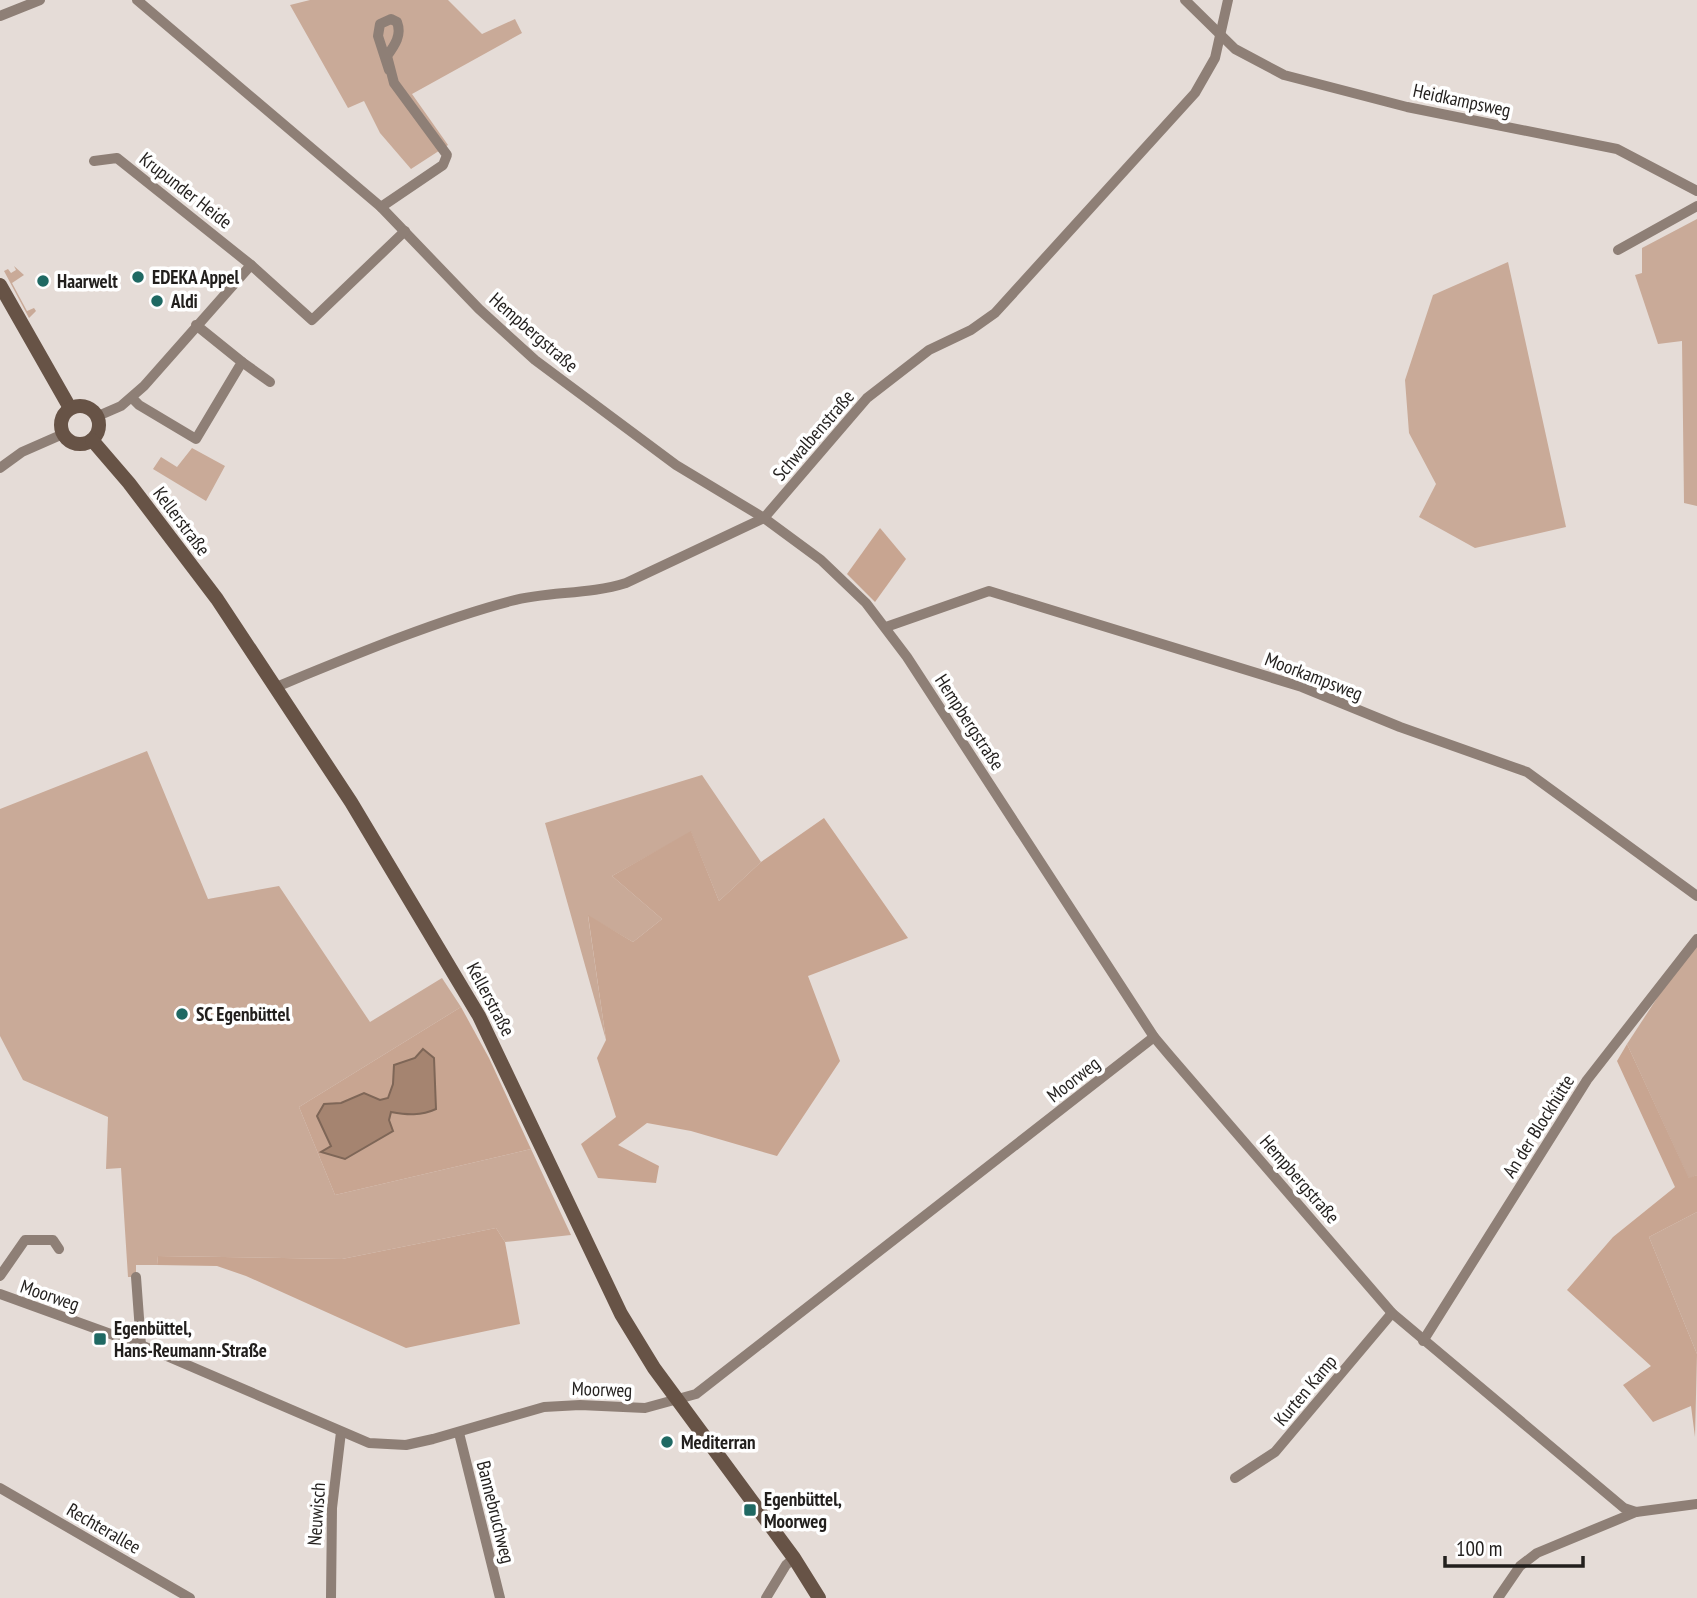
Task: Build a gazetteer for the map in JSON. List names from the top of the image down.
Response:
{
  "streets": {
    "main road": ["Kellerstraße"],
    "street": [
      "Heidkampsweg",
      "Krupunder Heide",
      "Hempbergstraße",
      "Schwalbenstraße",
      "Moorkampsweg",
      "Moorweg",
      "An der Blockhütte",
      "Kurten Kamp",
      "Bannebruchweg",
      "Neuwisch",
      "Rechterallee"
    ]
  },
  "crossings": [
    ["Heidkampsweg", "Schwalbenstraße"],
    ["Krupunder Heide", "Hempbergstraße"],
    ["Hempbergstraße", "Schwalbenstraße"],
    ["Hempbergstraße", "Moorkampsweg"],
    ["Hempbergstraße", "Moorweg"],
    ["Hempbergstraße", "An der Blockhütte"],
    ["Hempbergstraße", "Kurten Kamp"],
    ["Schwalbenstraße", "Kellerstraße"],
    ["Kellerstraße", "Moorweg"],
    ["Moorweg", "Bannebruchweg"],
    ["Moorweg", "Neuwisch"]
  ],
  "places": {
    "other": [
      "EDEKA Appel",
      "Haarwelt",
      "Aldi",
      "SC Egenbüttel",
      "Mediterran"
    ],
    "transit": ["Egenbüttel, Hans-Reumann-Straße", "Egenbüttel, Moorweg"]
  },
  "scale_bar": "100 m"
}
